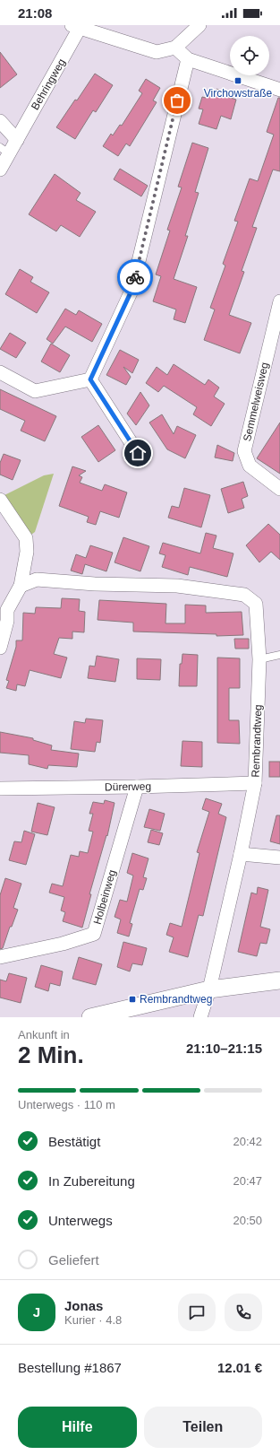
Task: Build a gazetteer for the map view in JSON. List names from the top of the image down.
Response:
{
  "streets": {
    "street": [
      "Behringweg",
      "Semmelweisweg",
      "Rembrandtweg",
      "Dürerweg",
      "Holbeinweg"
    ]
  },
  "crossings": [
    ["Rembrandtweg", "Dürerweg"],
    ["Dürerweg", "Holbeinweg"]
  ],
  "places": {
    "transit": ["Virchowstraße", "Rembrandtweg"]
  },
  "page": {
    "status": "21:08",
    "heading": ["2 Min.", "Ankunft in", "21:10–21:15"],
    "panel": [
      "Jonas",
      "Kurier · 4.8",
      "Bestellung #1867",
      "12.01 €"
    ],
    "bar": "Unterwegs · 110 m",
    "list": [
      ["Bestätigt", "20:42"],
      ["In Zubereitung", "20:47"],
      ["Unterwegs", "20:50"],
      "Geliefert"
    ],
    "round": "J",
    "buttons": ["Hilfe", "Teilen"]
  }
}
